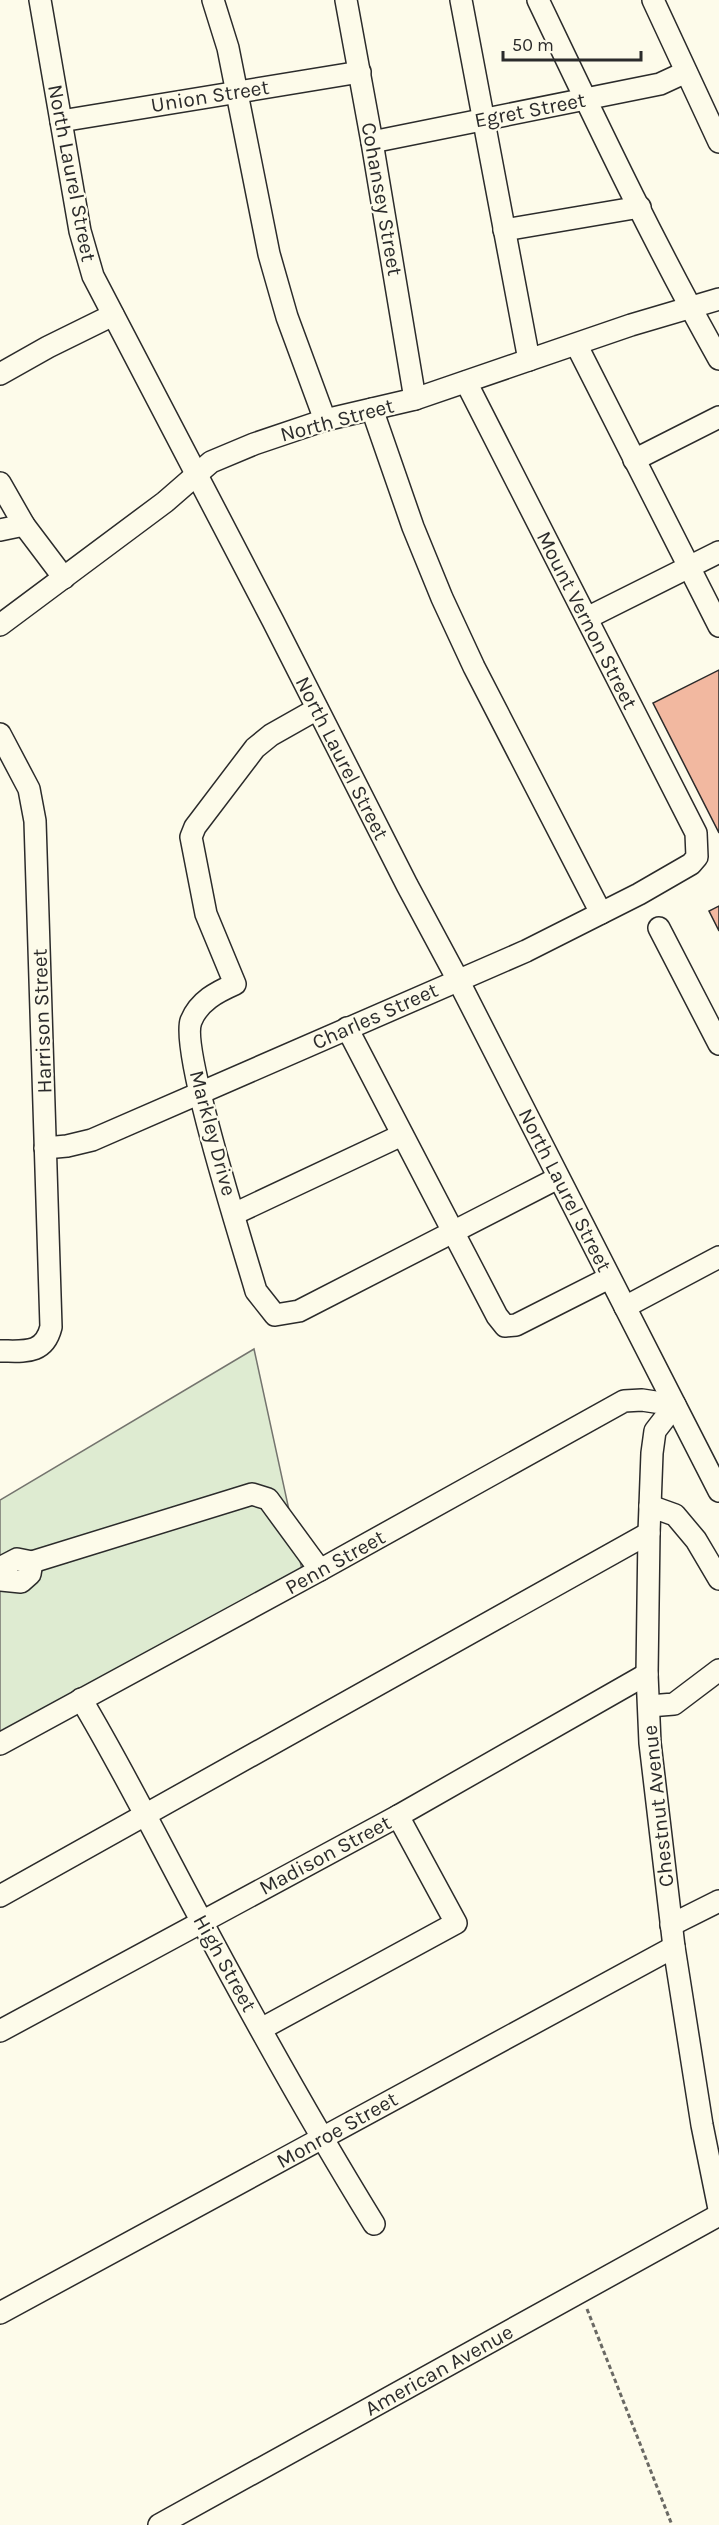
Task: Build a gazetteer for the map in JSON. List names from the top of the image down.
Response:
{
  "streets": {
    "street": [
      "Union Street",
      "Egret Street",
      "North Laurel Street",
      "Cohansey Street",
      "North Street",
      "Mount Vernon Street",
      "Charles Street",
      "Harrison Street",
      "Markley Drive",
      "Penn Street",
      "Chestnut Avenue",
      "Madison Street",
      "High Street",
      "Monroe Street",
      "American Avenue"
    ]
  },
  "crossings": [
    ["Union Street", "North Laurel Street"],
    ["Union Street", "Cohansey Street"],
    ["Egret Street", "Cohansey Street"],
    ["North Laurel Street", "North Street"],
    ["North Laurel Street", "Charles Street"],
    ["North Laurel Street", "Markley Drive"],
    ["North Laurel Street", "Penn Street"],
    ["North Laurel Street", "Chestnut Avenue"],
    ["Cohansey Street", "North Street"],
    ["North Street", "Mount Vernon Street"],
    ["Mount Vernon Street", "Charles Street"],
    ["Charles Street", "Harrison Street"],
    ["Charles Street", "Markley Drive"],
    ["Penn Street", "Chestnut Avenue"],
    ["Penn Street", "High Street"],
    ["Chestnut Avenue", "Madison Street"],
    ["Chestnut Avenue", "Monroe Street"],
    ["Madison Street", "High Street"],
    ["High Street", "Monroe Street"]
  ],
  "scale_bar": "50 m"
}
